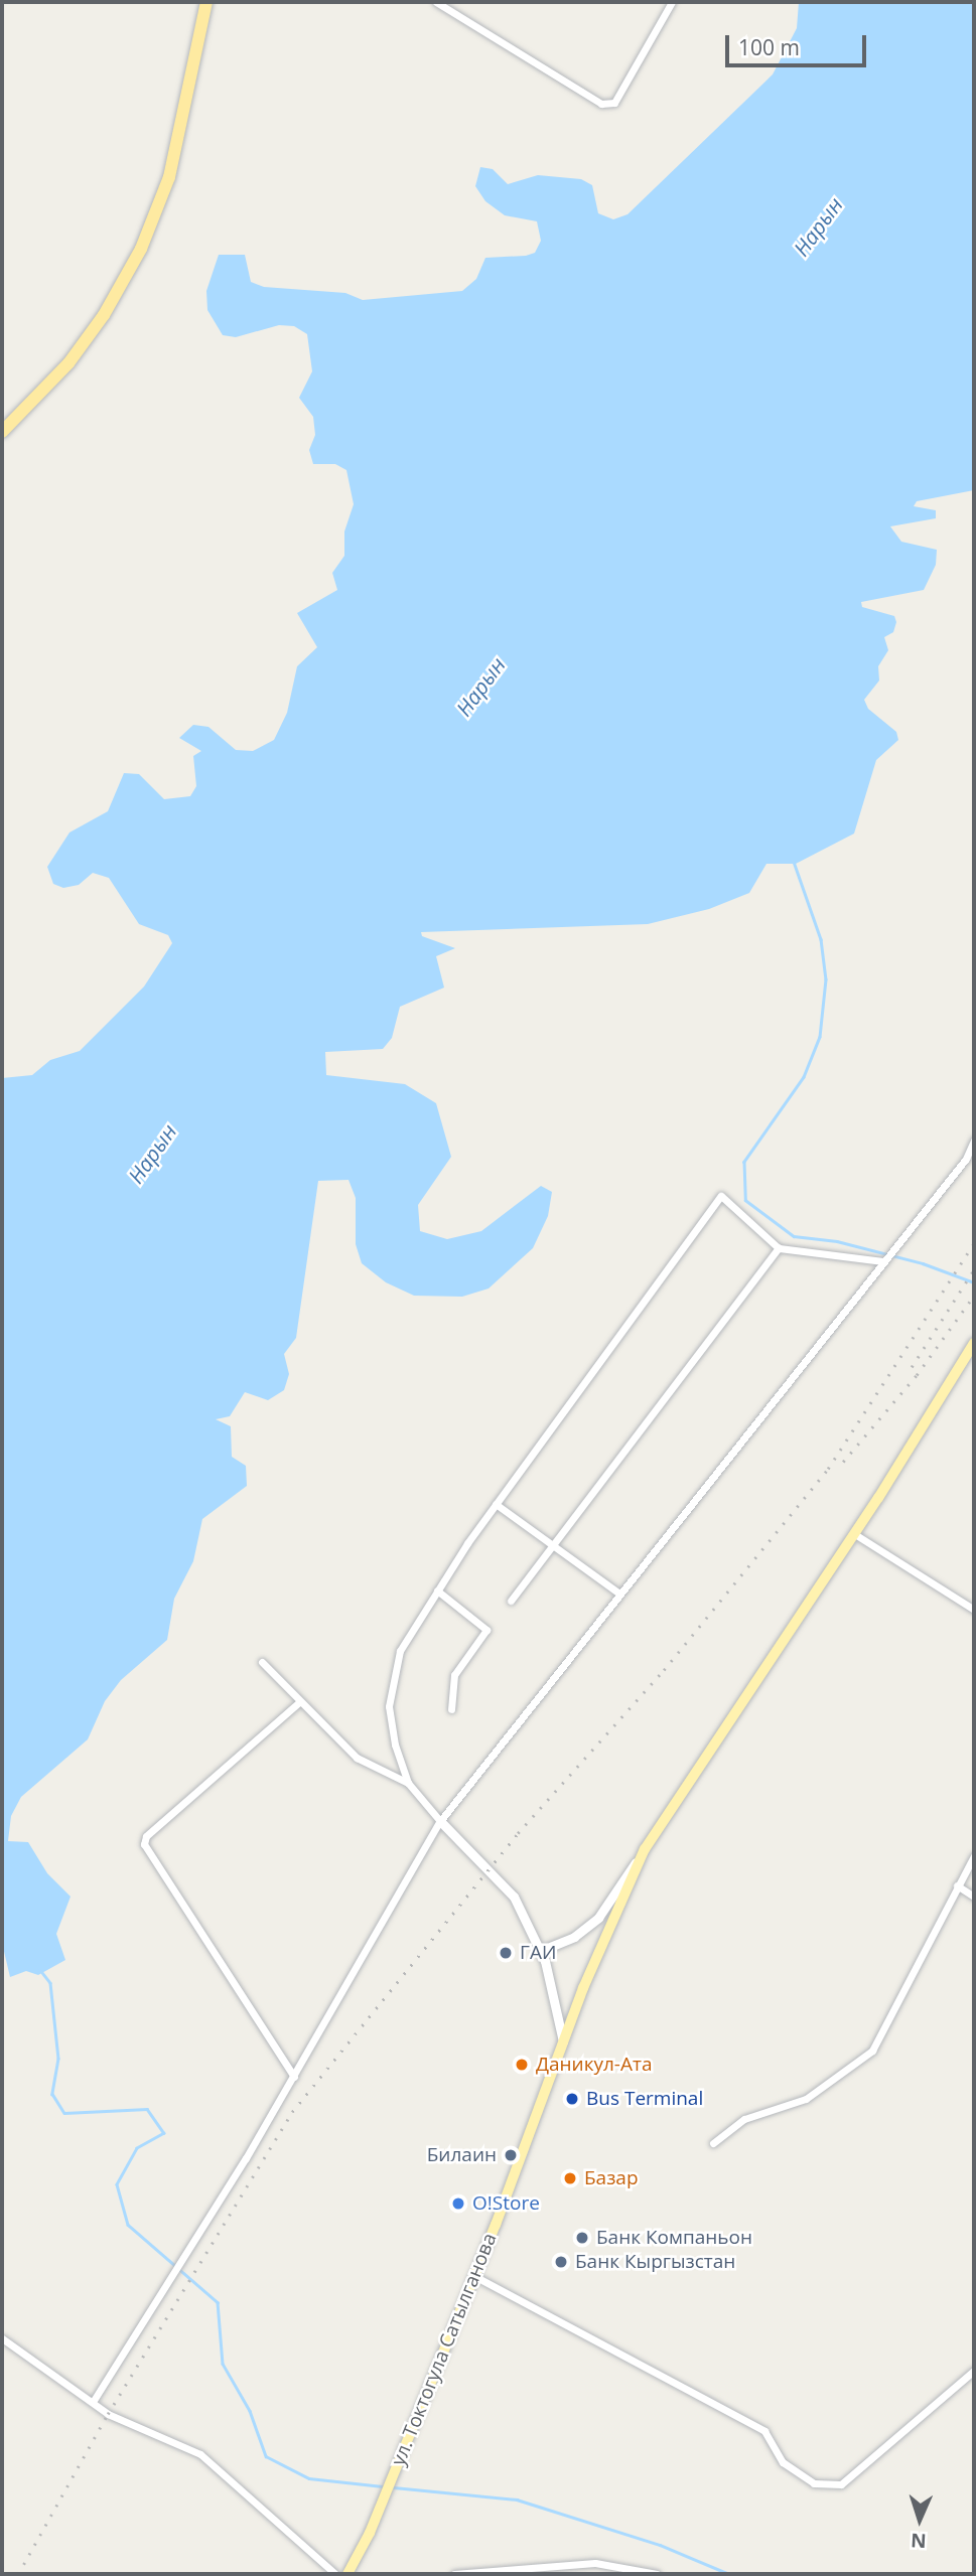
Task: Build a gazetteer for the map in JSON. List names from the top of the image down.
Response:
{
  "streets": {
    "main road": ["ул. Токтогула Сатылганова"]
  },
  "water": ["Нарын"],
  "places": [
    "ГАИ",
    "Даникул-Ата",
    "Bus Terminal",
    "Билаин",
    "Базар",
    "O!Store",
    "Банк Компаньон",
    "Банк Кыргызстан"
  ],
  "scale_bar": "100 m",
  "north": "bottom"
}
